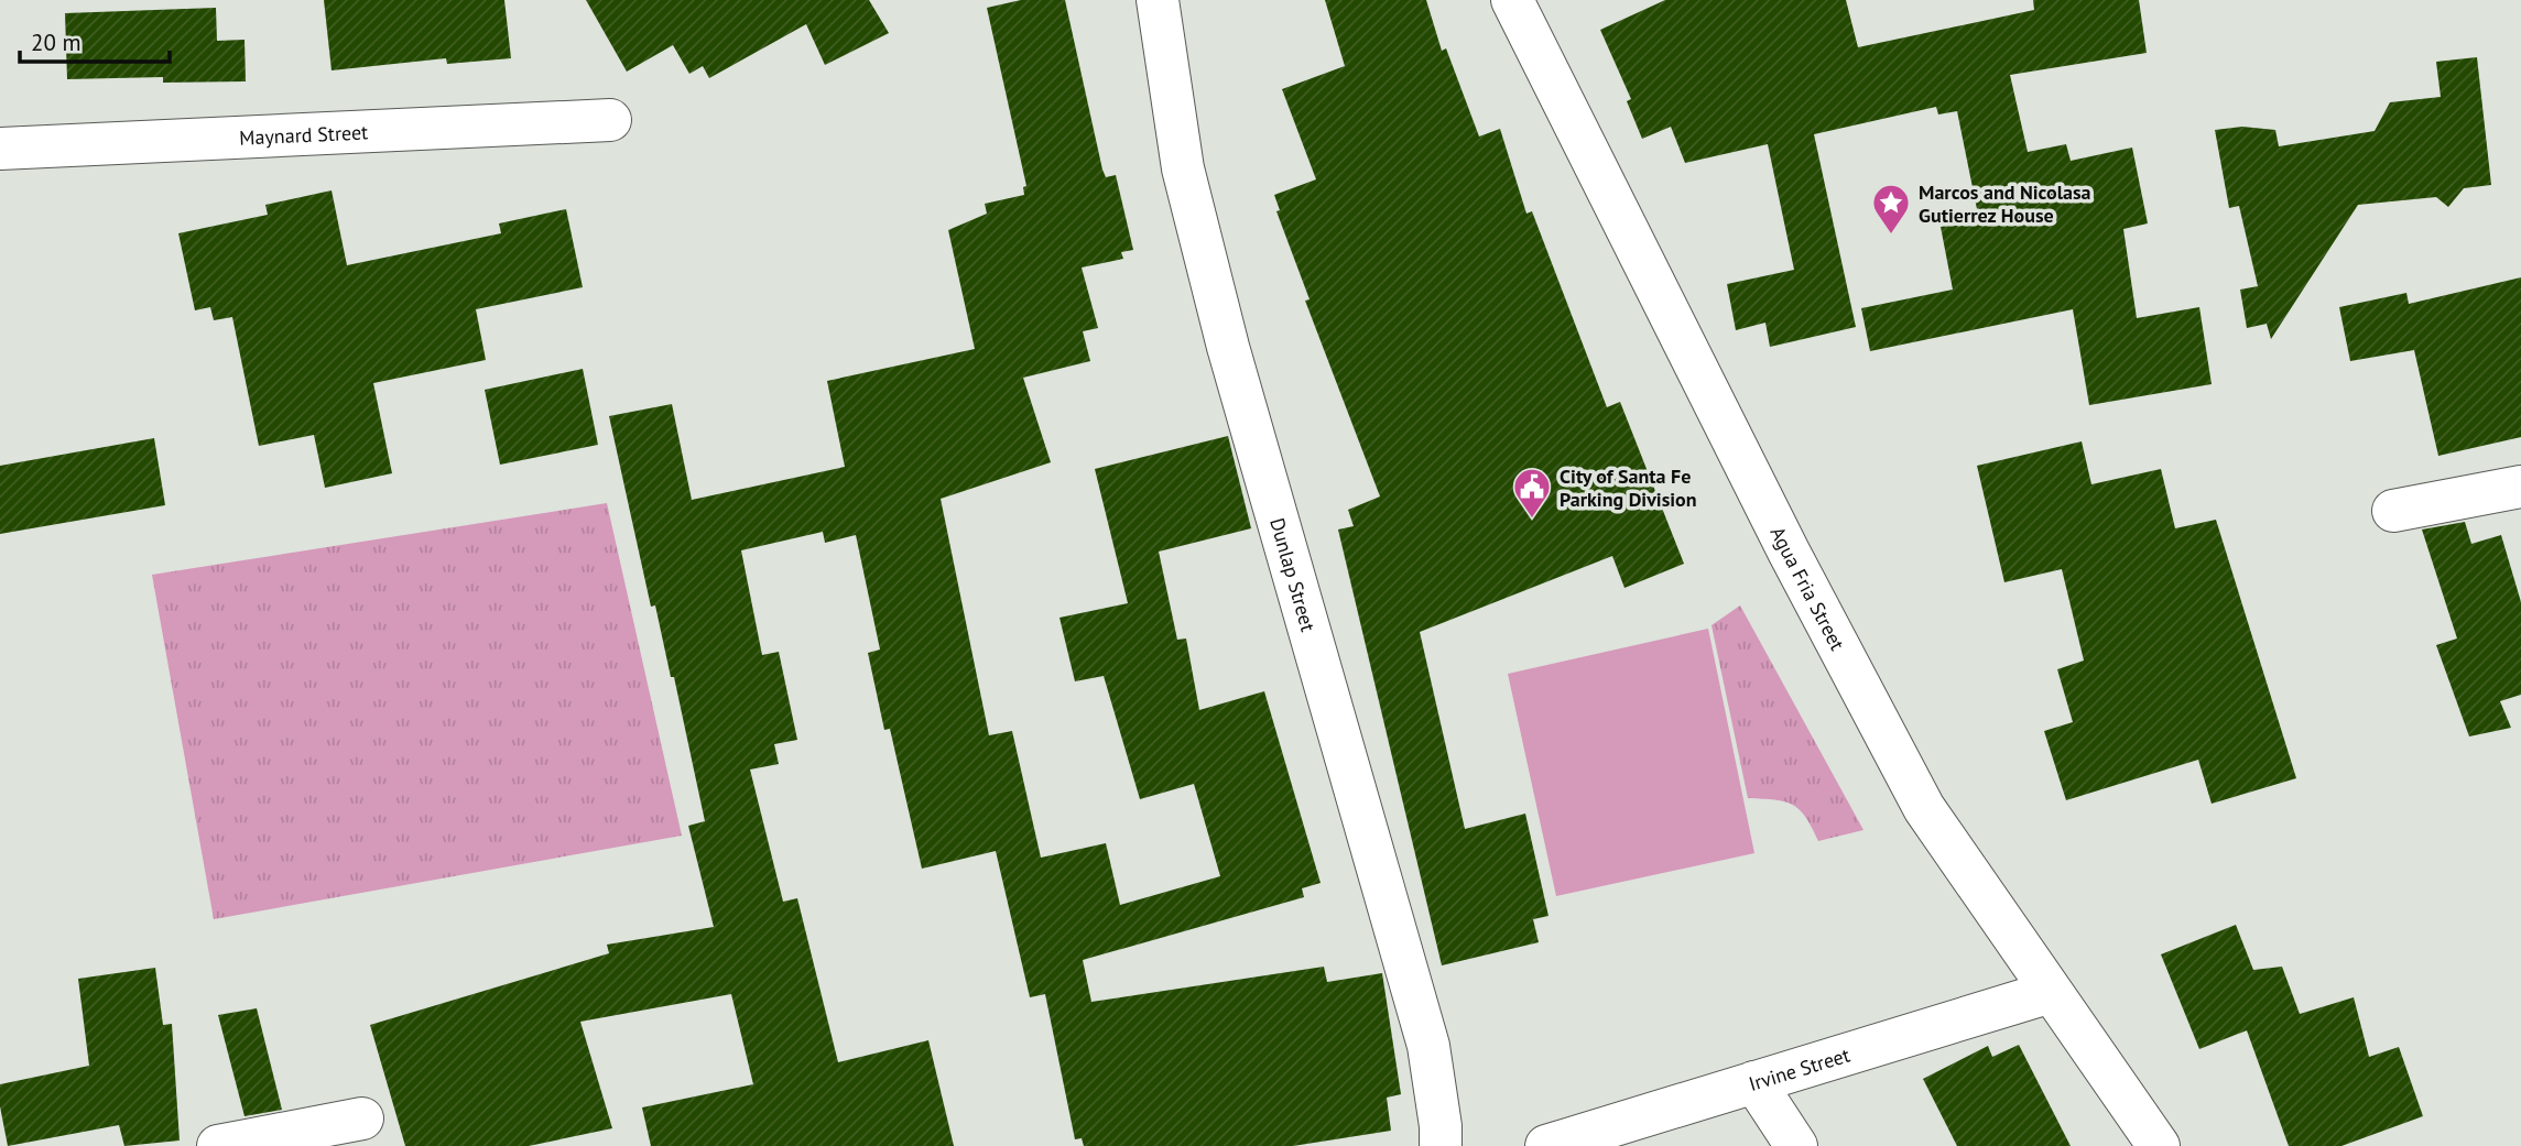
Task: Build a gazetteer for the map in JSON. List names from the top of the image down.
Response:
{
  "streets": {
    "street": [
      "Maynard Street",
      "Dunlap Street",
      "Agua Fria Street",
      "Irvine Street"
    ]
  },
  "crossings": [
    ["Agua Fria Street", "Irvine Street"]
  ],
  "places": {
    "place": ["Marcos and Nicolasa Gutierrez House"],
    "public building": ["City of Santa Fe Parking Division"]
  },
  "scale_bar": "20 m"
}
